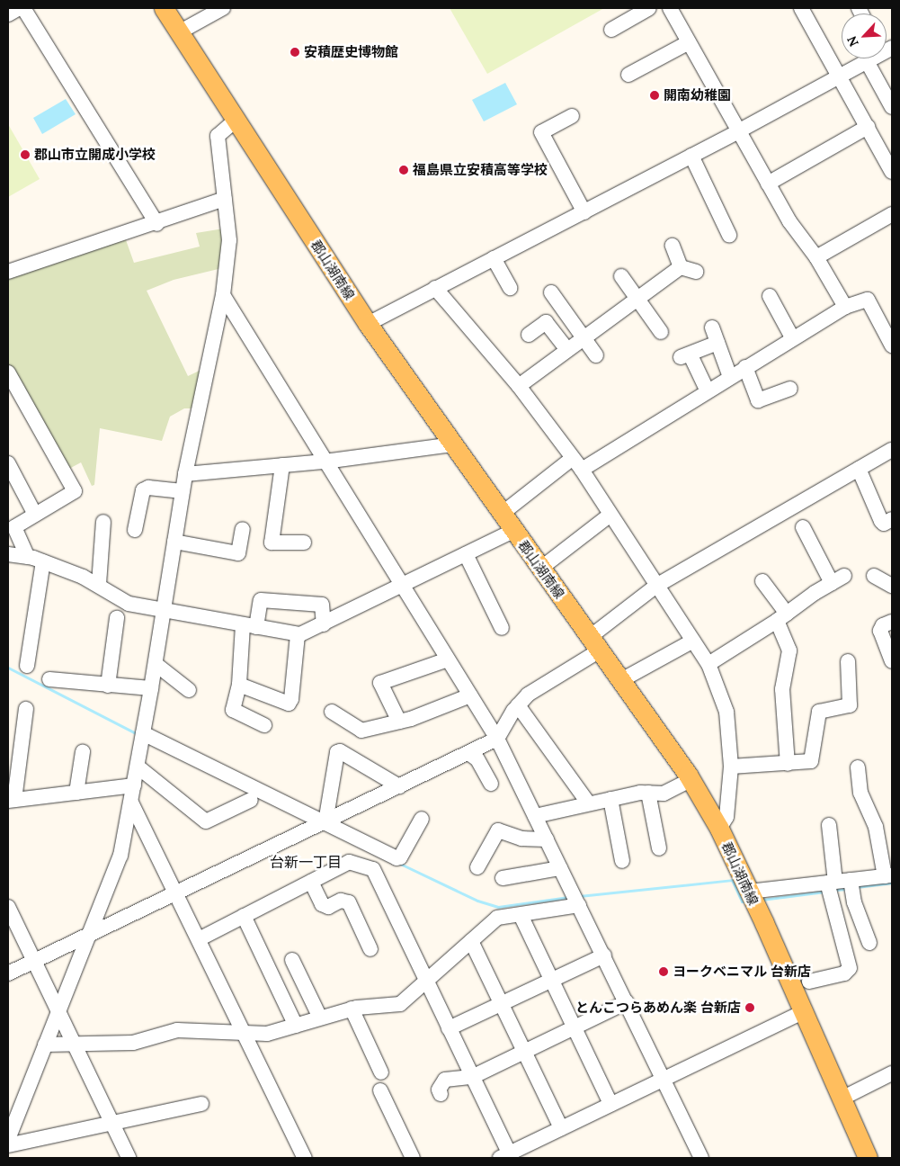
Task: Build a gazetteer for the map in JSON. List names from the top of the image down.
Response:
{
  "streets": {
    "main road": ["郡山湖南線"]
  },
  "districts": ["台新一丁目"],
  "places": [
    "安積歴史博物館",
    "開南幼稚園",
    "郡山市立開成小学校",
    "福島県立安積高等学校",
    "ヨークベニマル 台新店",
    "とんこつらあめん楽 台新店"
  ],
  "north": "bottom left"
}
